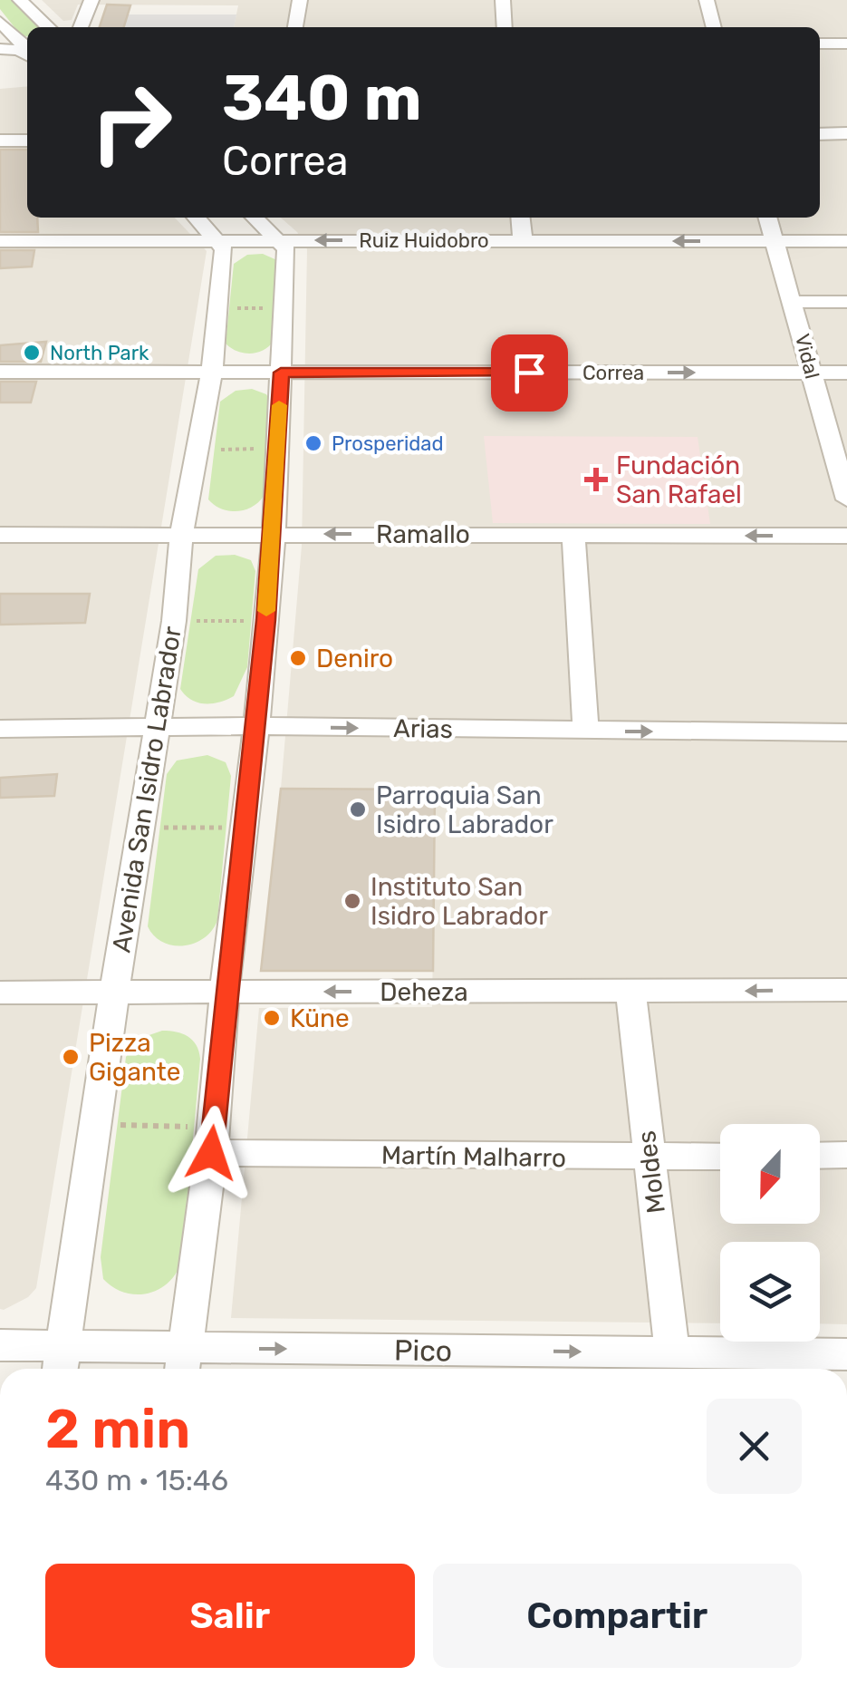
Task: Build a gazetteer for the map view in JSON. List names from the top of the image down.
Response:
{
  "streets": {
    "street": [
      "Ruiz Huidobro",
      "Vidal",
      "Correa",
      "Ramallo",
      "Arias",
      "Avenida San Isidro Labrador",
      "Deheza",
      "Martín Malharro",
      "Moldes",
      "Pico"
    ]
  },
  "crossings": [
    ["Ruiz Huidobro", "Vidal"],
    ["Ruiz Huidobro", "Avenida San Isidro Labrador"],
    ["Vidal", "Correa"],
    ["Correa", "Avenida San Isidro Labrador"],
    ["Ramallo", "Avenida San Isidro Labrador"],
    ["Arias", "Avenida San Isidro Labrador"],
    ["Avenida San Isidro Labrador", "Deheza"],
    ["Avenida San Isidro Labrador", "Pico"],
    ["Deheza", "Moldes"],
    ["Martín Malharro", "Moldes"],
    ["Moldes", "Pico"]
  ],
  "one_way": [
    "Ruiz Huidobro",
    "Correa",
    "Ramallo",
    "Arias",
    "Deheza",
    "Pico"
  ],
  "places": {
    "other": [
      "North Park",
      "Prosperidad",
      "Deniro",
      "Parroquia San Isidro Labrador",
      "Instituto San Isidro Labrador",
      "Küne",
      "Pizza Gigante"
    ],
    "health": ["Fundación San Rafael"]
  },
  "north": "bottom",
  "page": {
    "turn": ["340 m", "Correa"],
    "heading": ["2 min", "430 m · 15:46"],
    "buttons": ["Salir", "Compartir"]
  }
}
